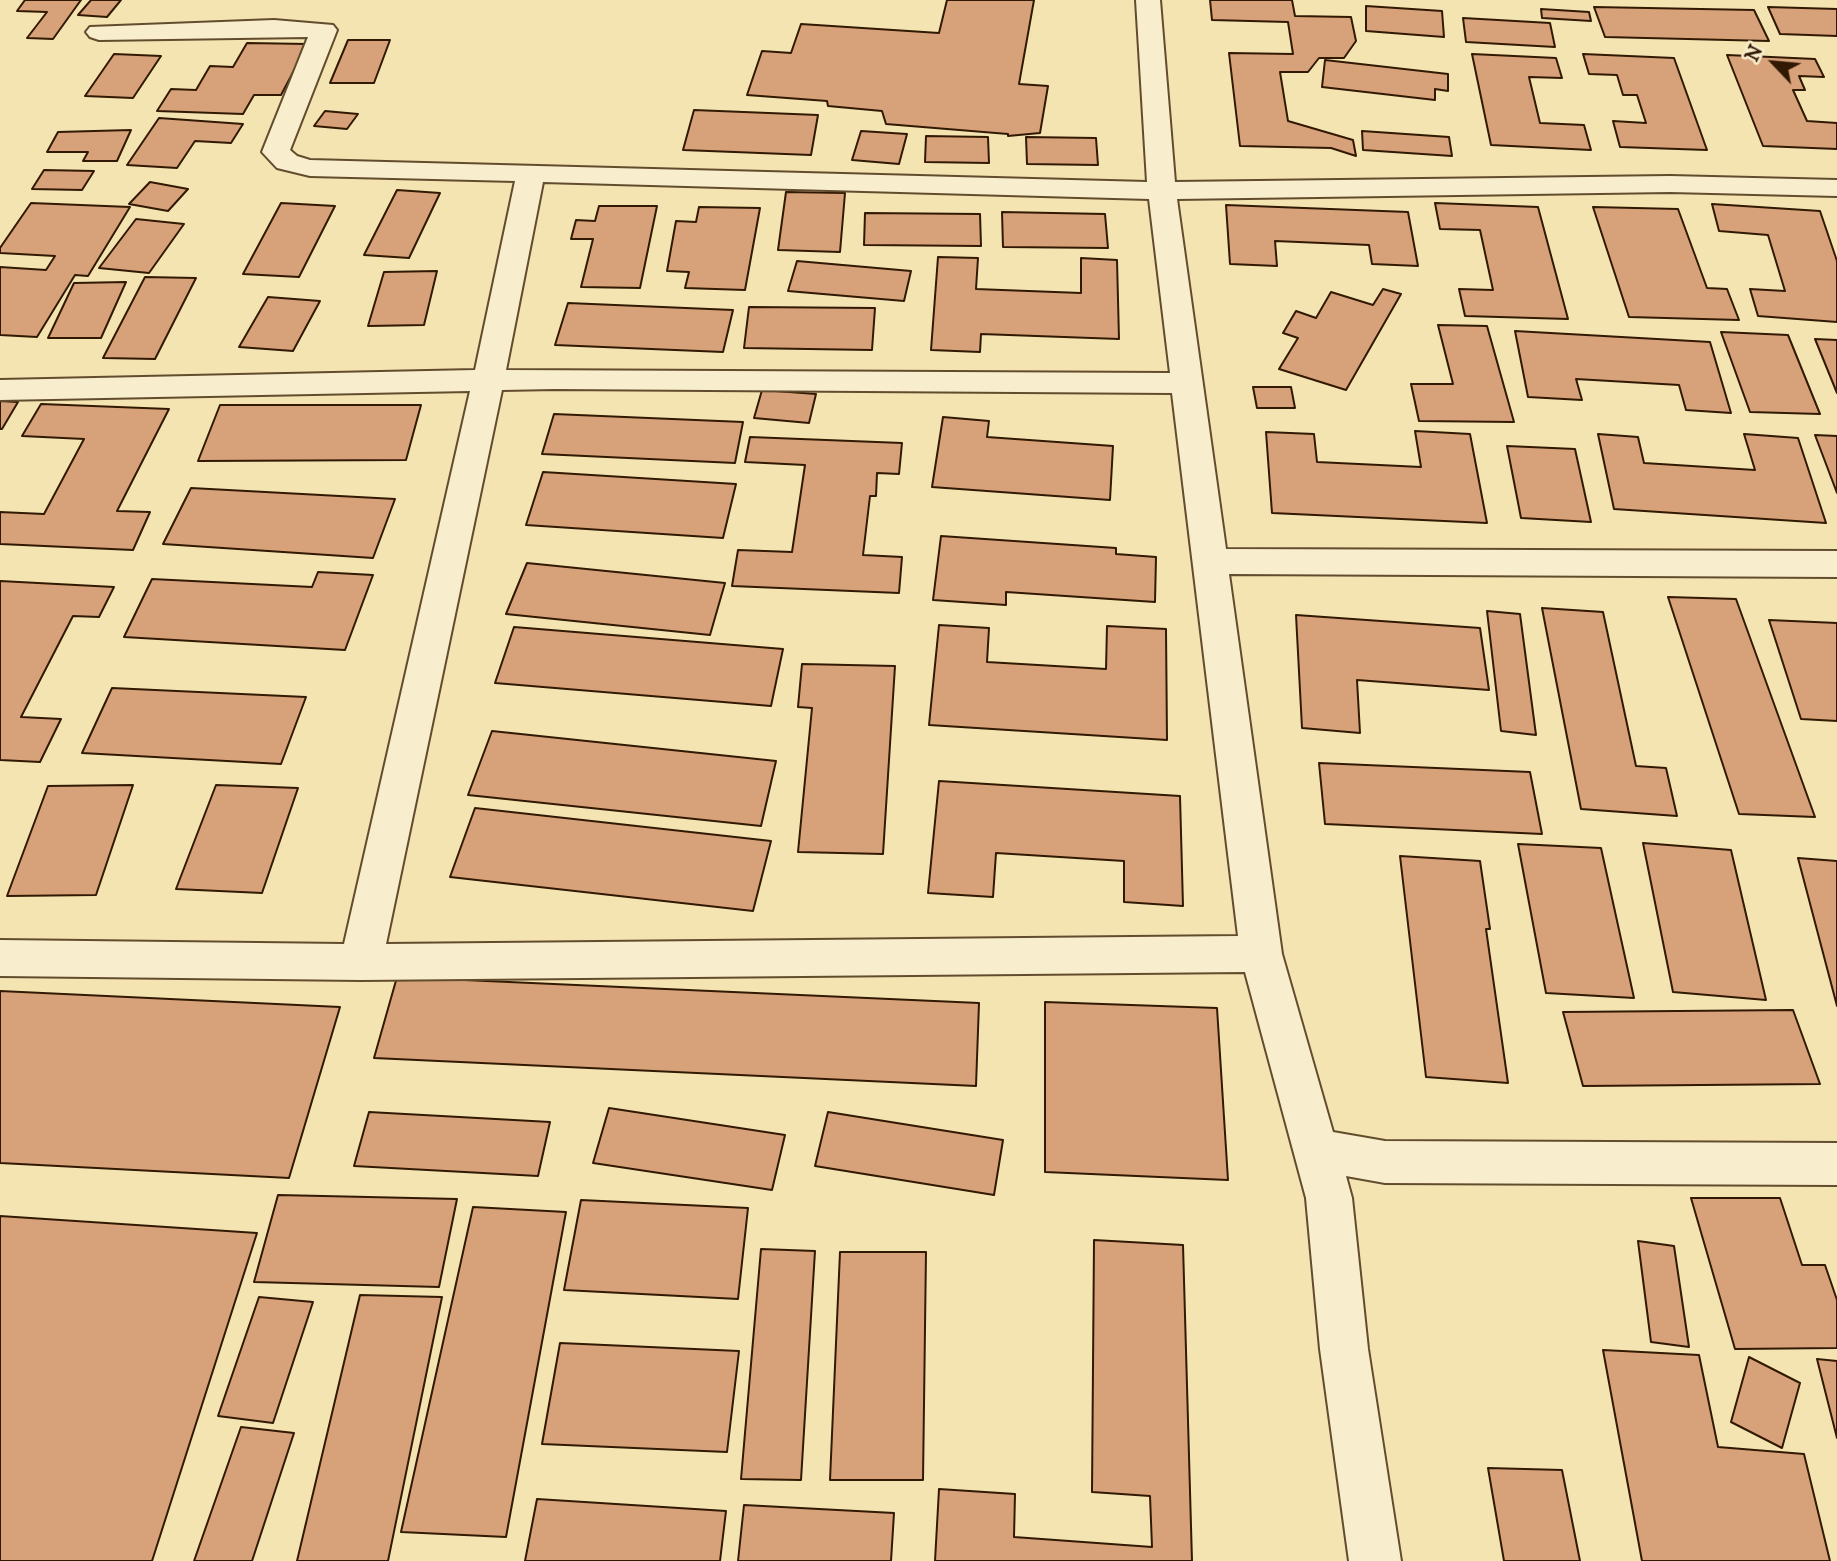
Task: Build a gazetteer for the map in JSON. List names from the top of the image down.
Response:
{
  "north": "top left"
}
